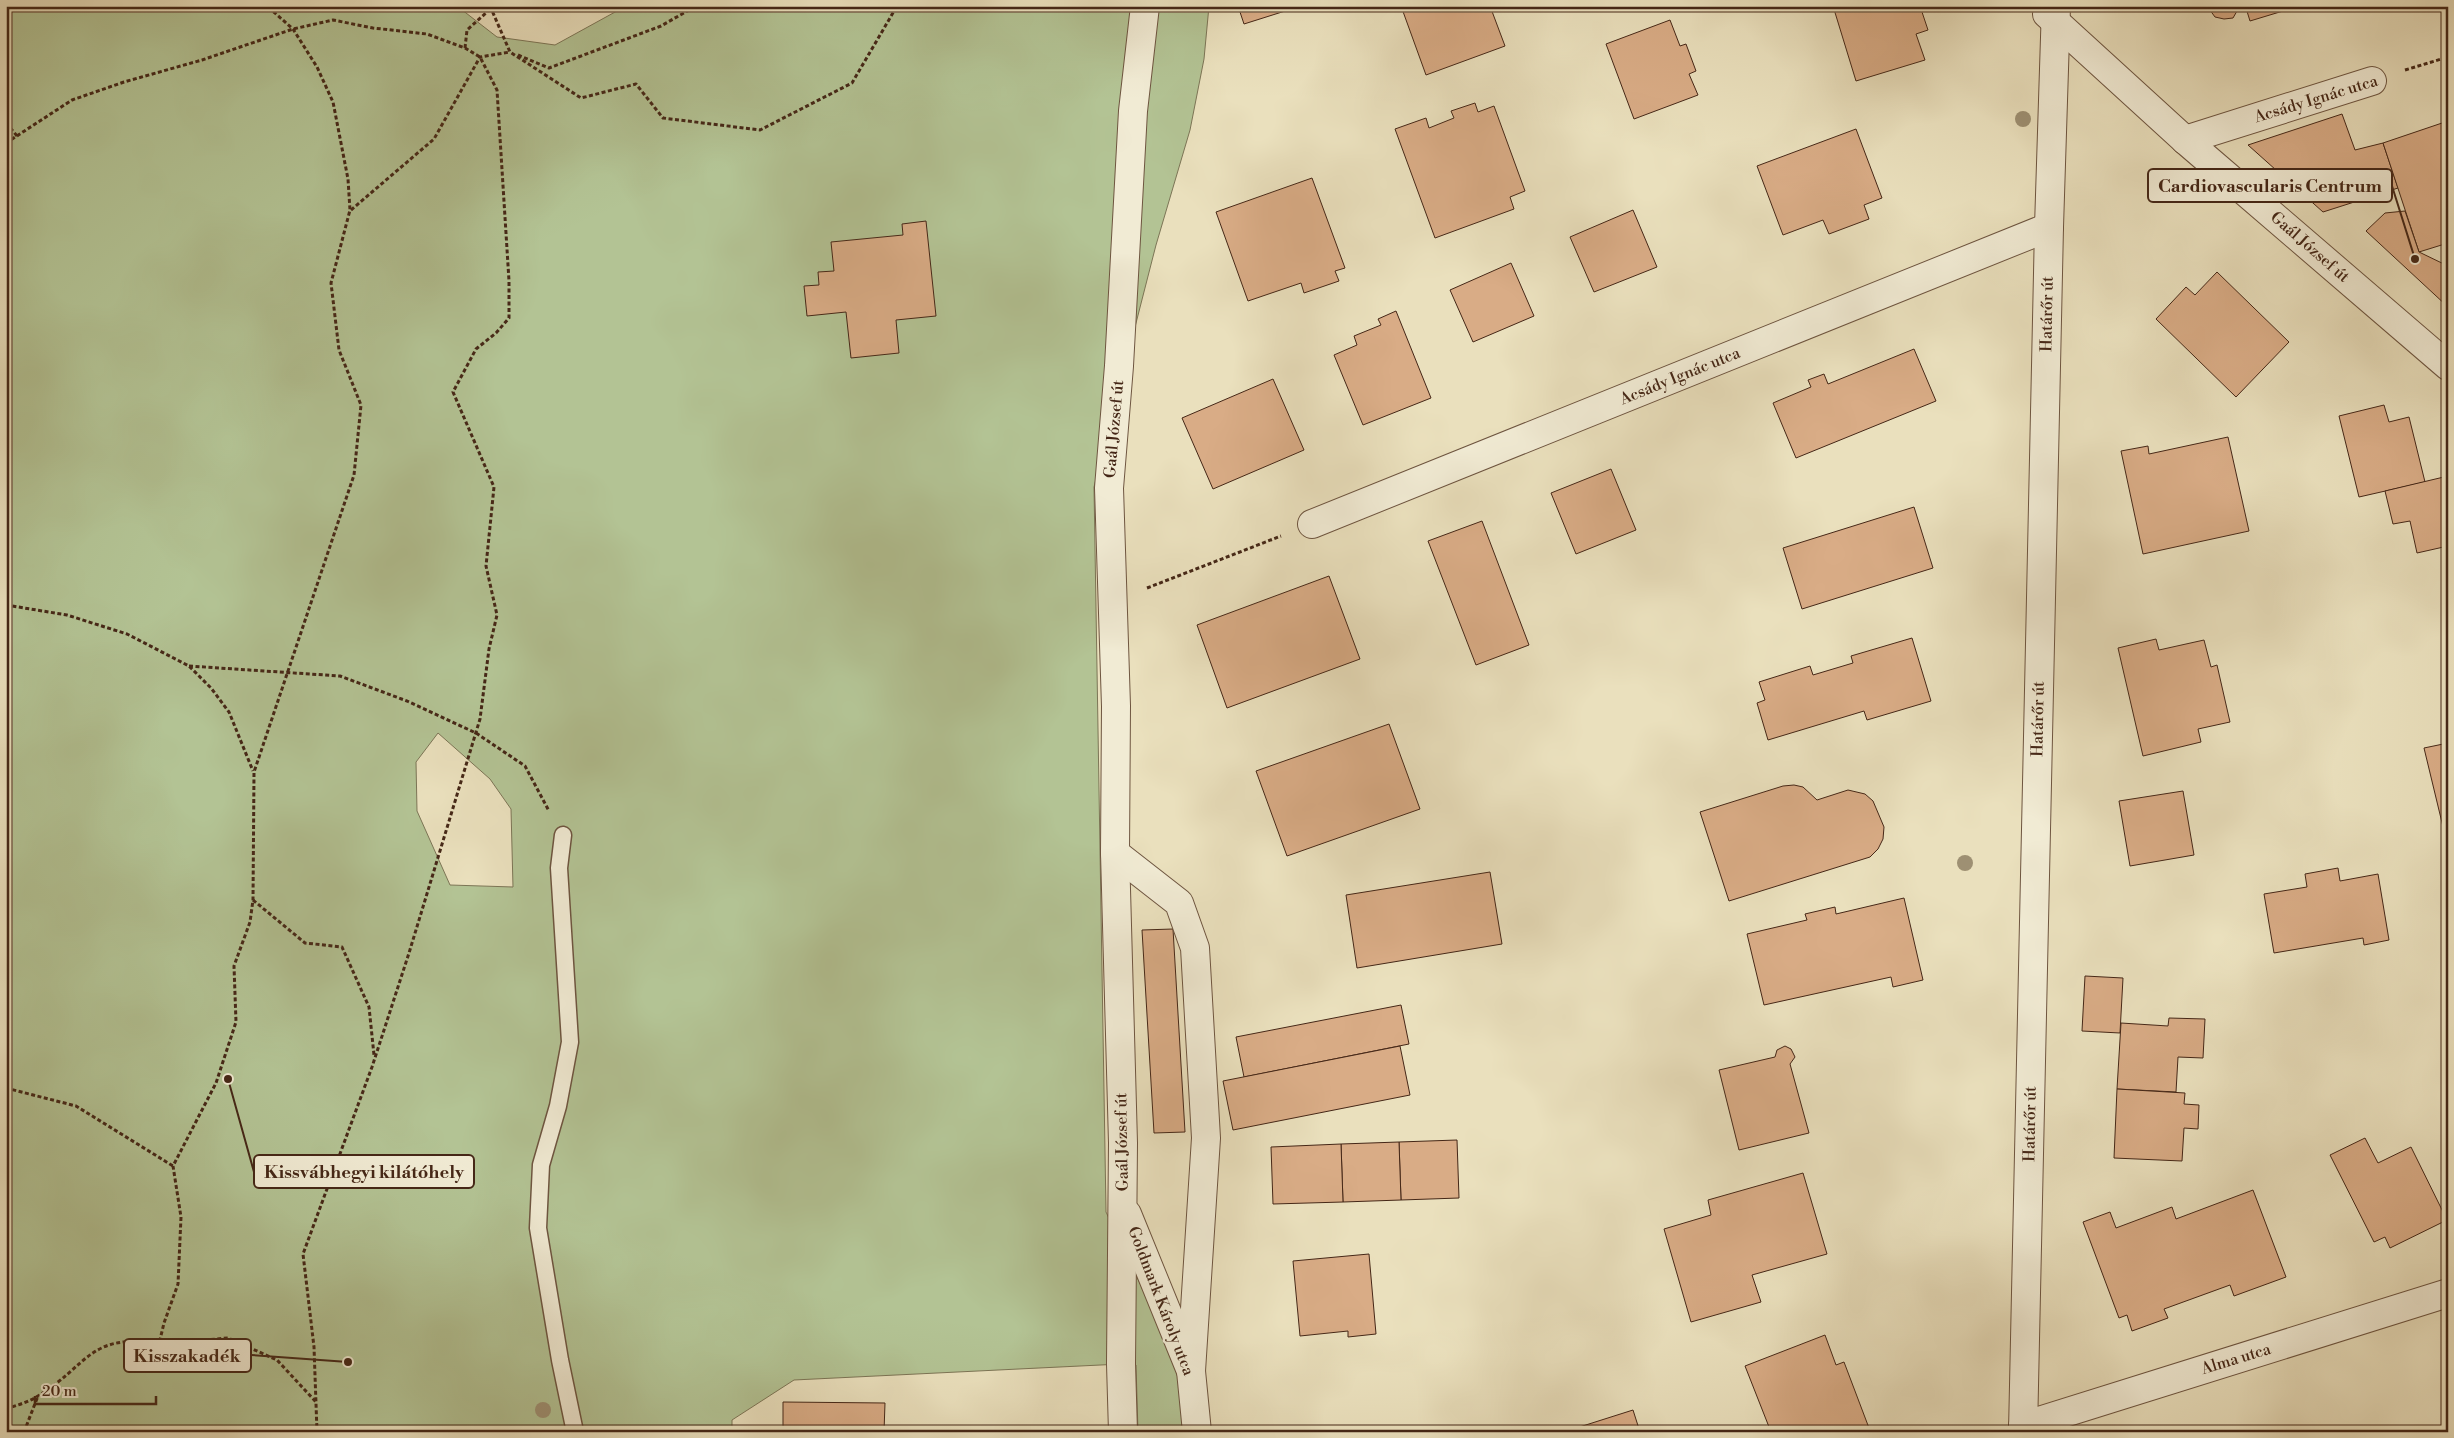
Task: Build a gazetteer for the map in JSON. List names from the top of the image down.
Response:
{
  "streets": {
    "street": [
      "Acsády Ignác utca",
      "Gaál József út",
      "Határőr út",
      "Goldmark Károly utca",
      "Alma utca"
    ]
  },
  "crossings": [
    ["Acsády Ignác utca", "Gaál József út"],
    ["Acsády Ignác utca", "Határőr út"],
    ["Gaál József út", "Határőr út"],
    ["Gaál József út", "Goldmark Károly utca"],
    ["Határőr út", "Alma utca"]
  ],
  "places": ["Cardiovascularis Centrum", "Kissvábhegyi kilátóhely", "Kisszakadék"],
  "scale_bar": "20 m"
}
